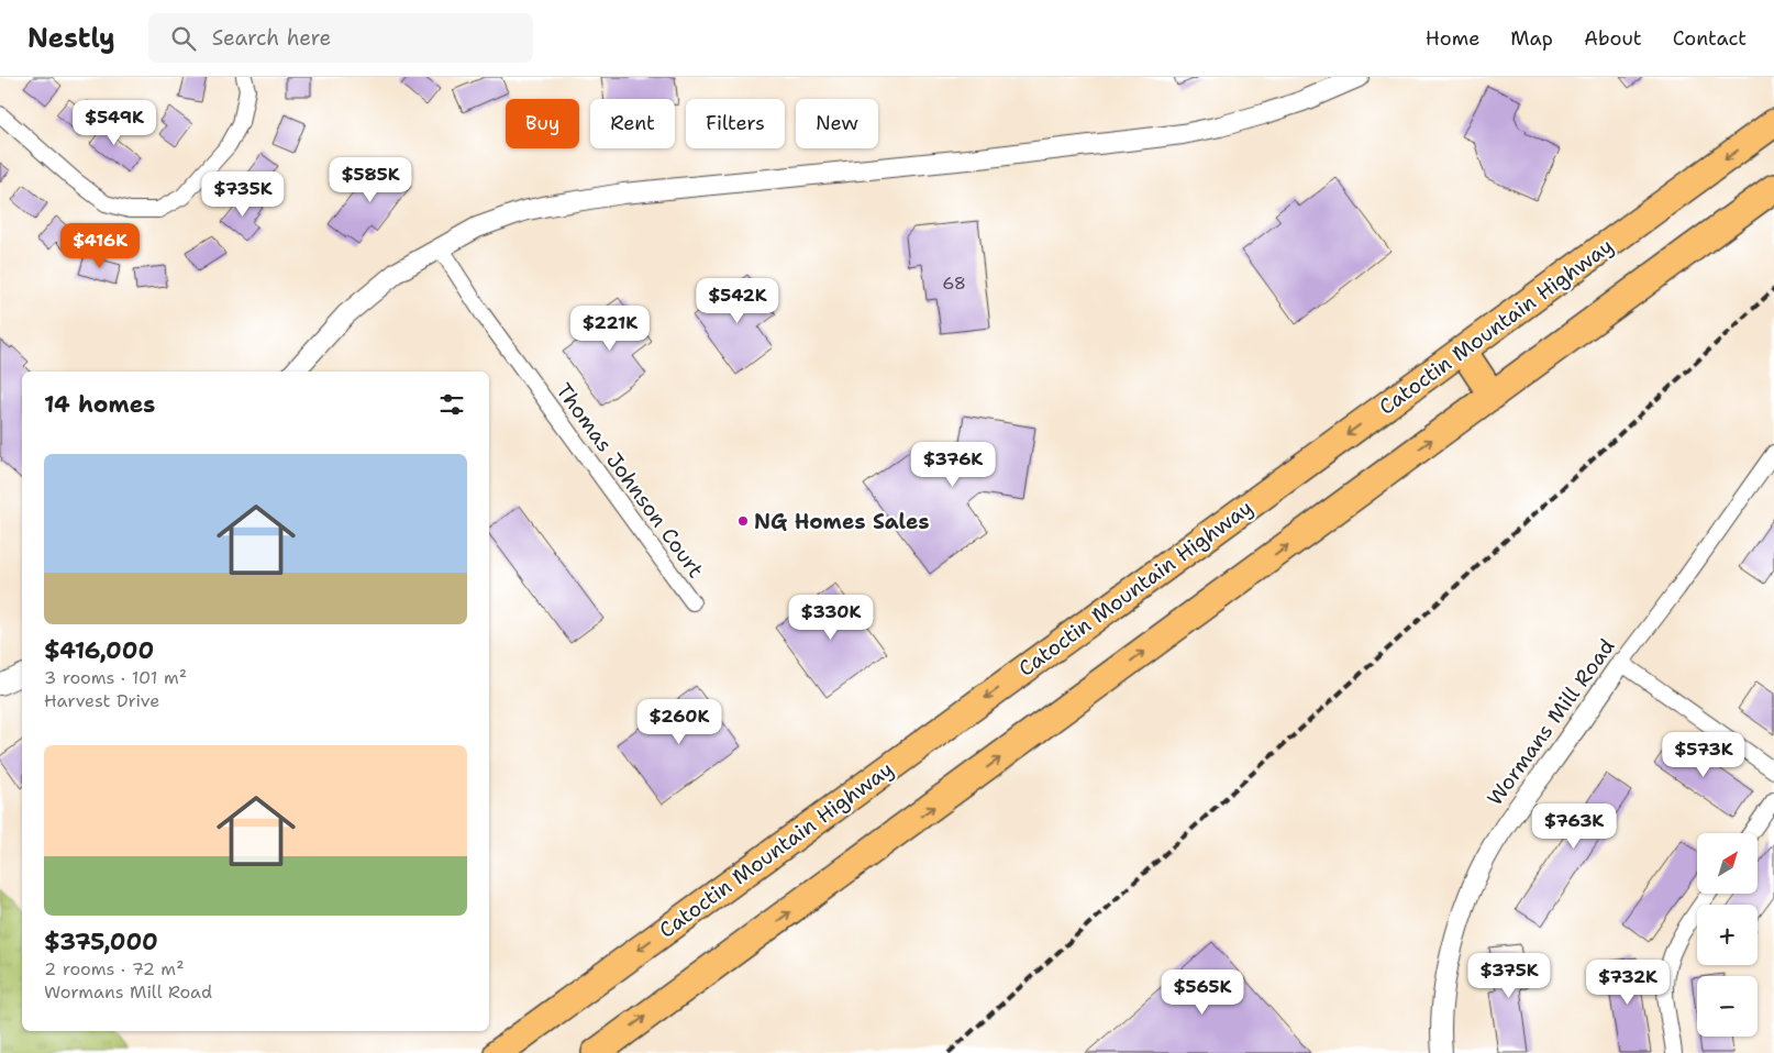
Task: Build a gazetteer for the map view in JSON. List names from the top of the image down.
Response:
{
  "streets": {
    "highway": ["Catoctin Mountain Highway"],
    "street": ["Thomas Johnson Court", "Wormans Mill Road"]
  },
  "places": ["NG Homes Sales"],
  "house_numbers": ["68"],
  "north": "top right",
  "page": {
    "header": "Nestly",
    "search": "Search here",
    "nav": [
      "Home",
      "Map",
      "About",
      "Contact"
    ],
    "chip": [
      "Buy",
      "Rent",
      "Filters",
      "New"
    ],
    "price": [
      "$549K",
      "$585K",
      "$735K",
      "$416K",
      "$542K",
      "$221K",
      "$376K",
      "$330K",
      "$260K",
      "$573K",
      "$763K",
      "$375K",
      "$732K",
      "$565K"
    ],
    "heading": "14 homes",
    "list": [
      {
        "name": "$416,000",
        "note": "3 rooms · 101 m² · Harvest Drive"
      },
      {
        "name": "$375,000",
        "note": "2 rooms · 72 m² · Wormans Mill Road"
      }
    ],
    "map_buttons": ["+", "−"]
  }
}
